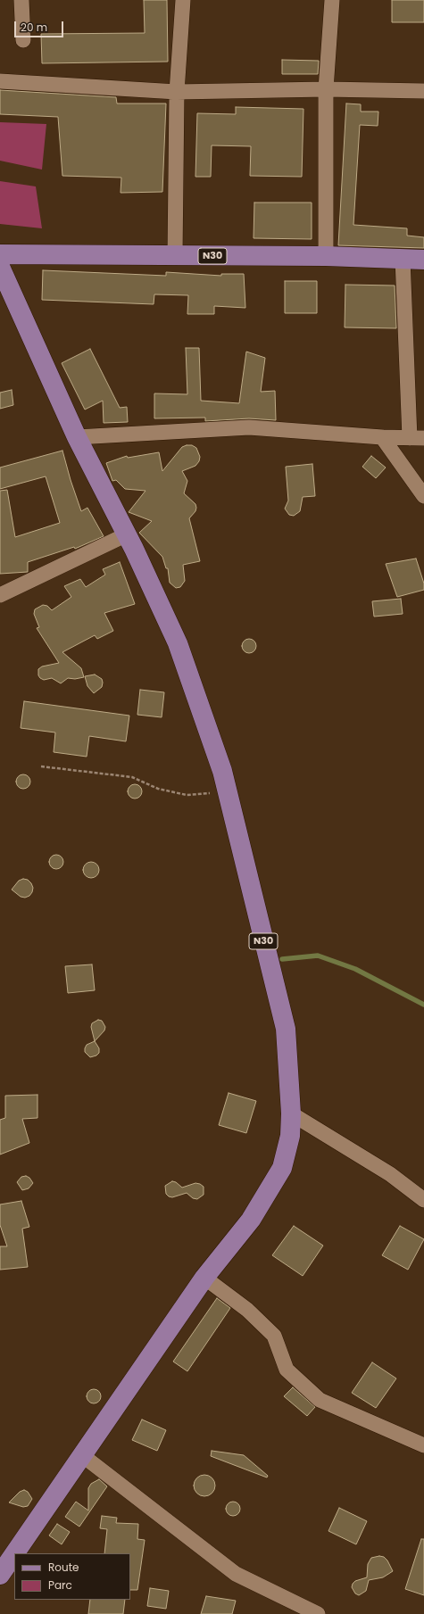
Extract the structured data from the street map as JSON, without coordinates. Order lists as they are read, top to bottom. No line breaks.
{"streets":{"main road":["N30"]},"legend":["Route","Parc"],"scale_bar":"20 m"}
